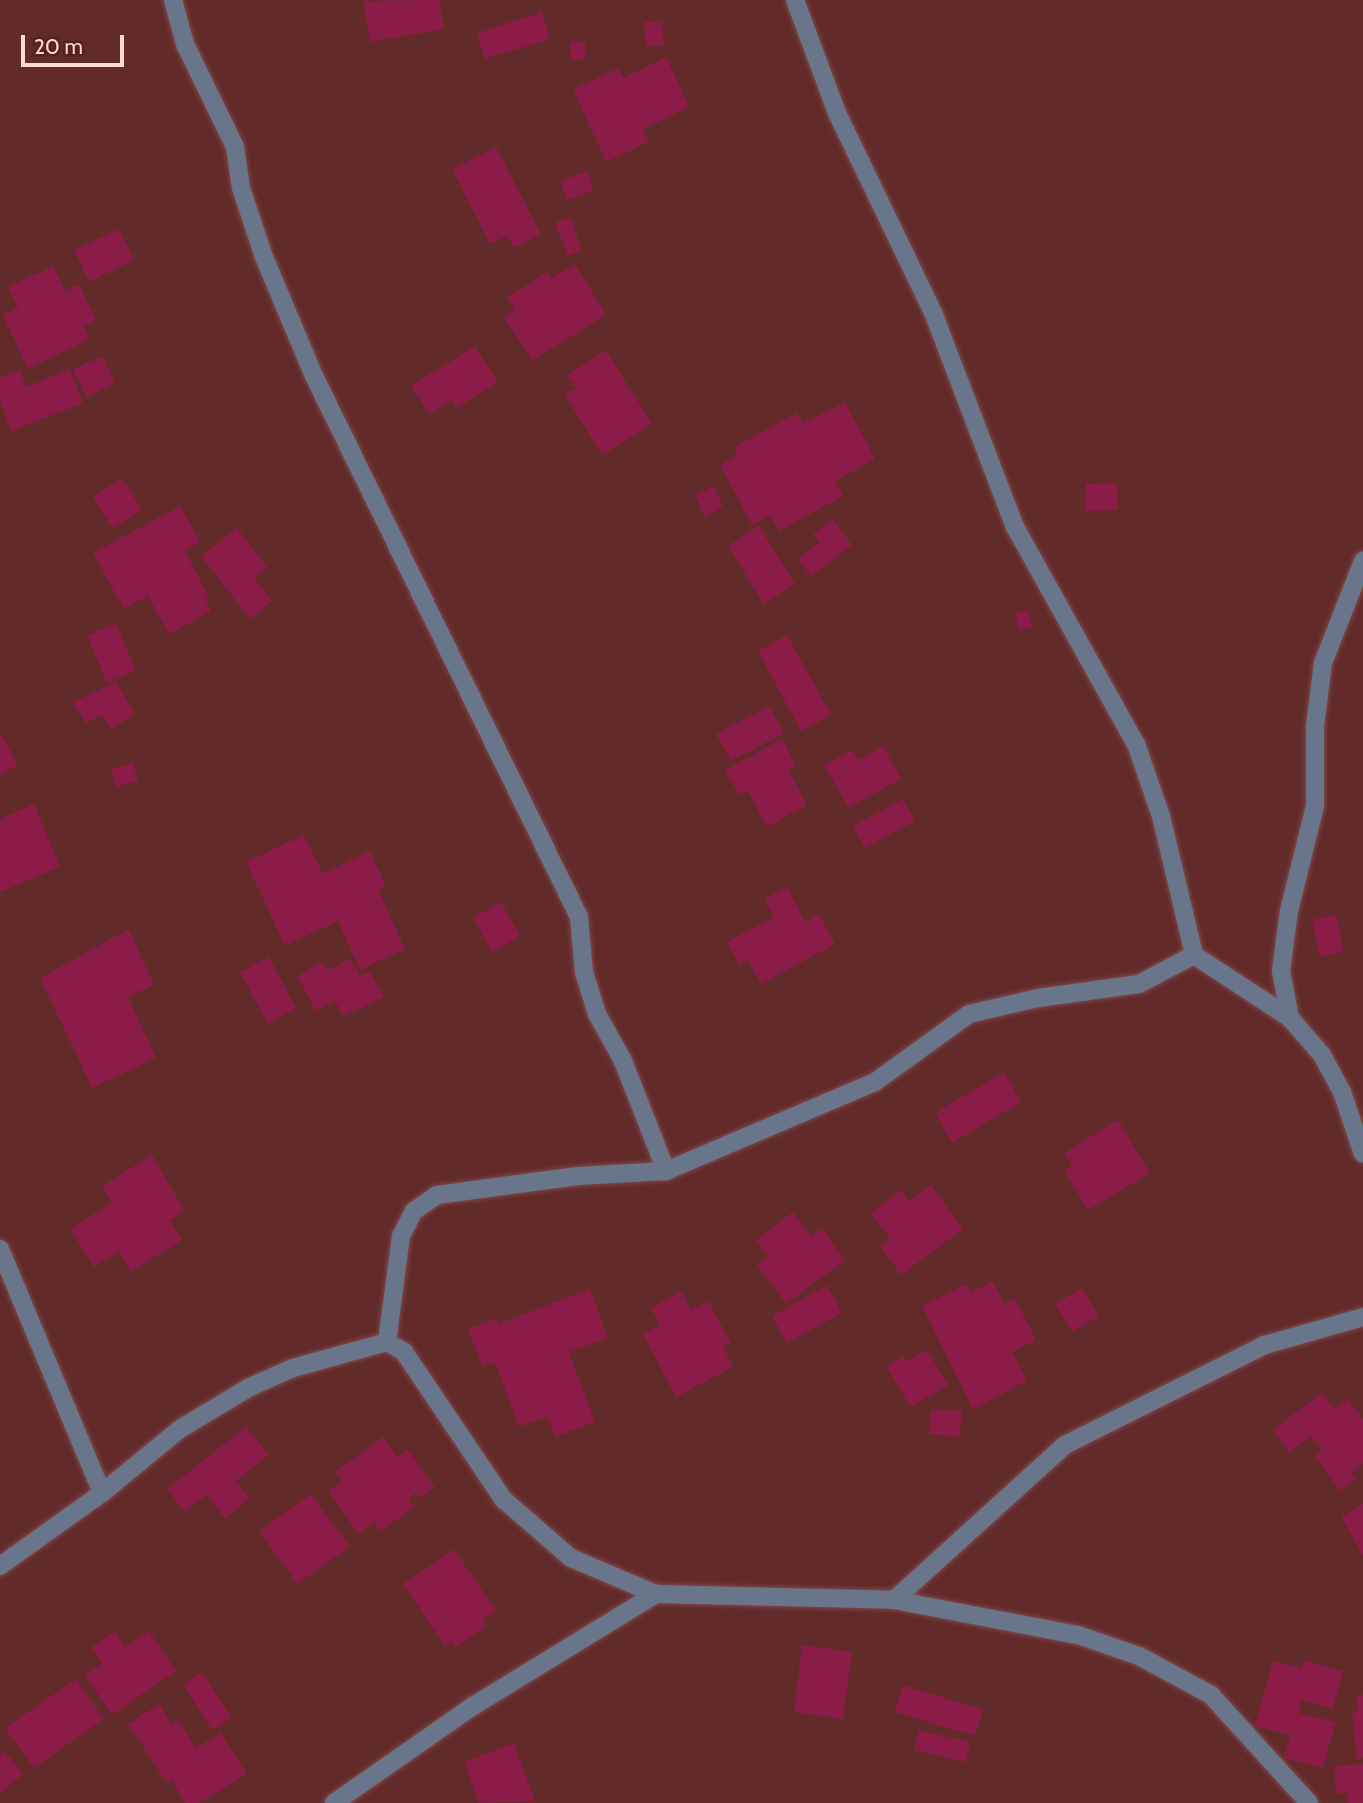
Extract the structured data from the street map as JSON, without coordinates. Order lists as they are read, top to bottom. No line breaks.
{"scale_bar":"20 m"}
